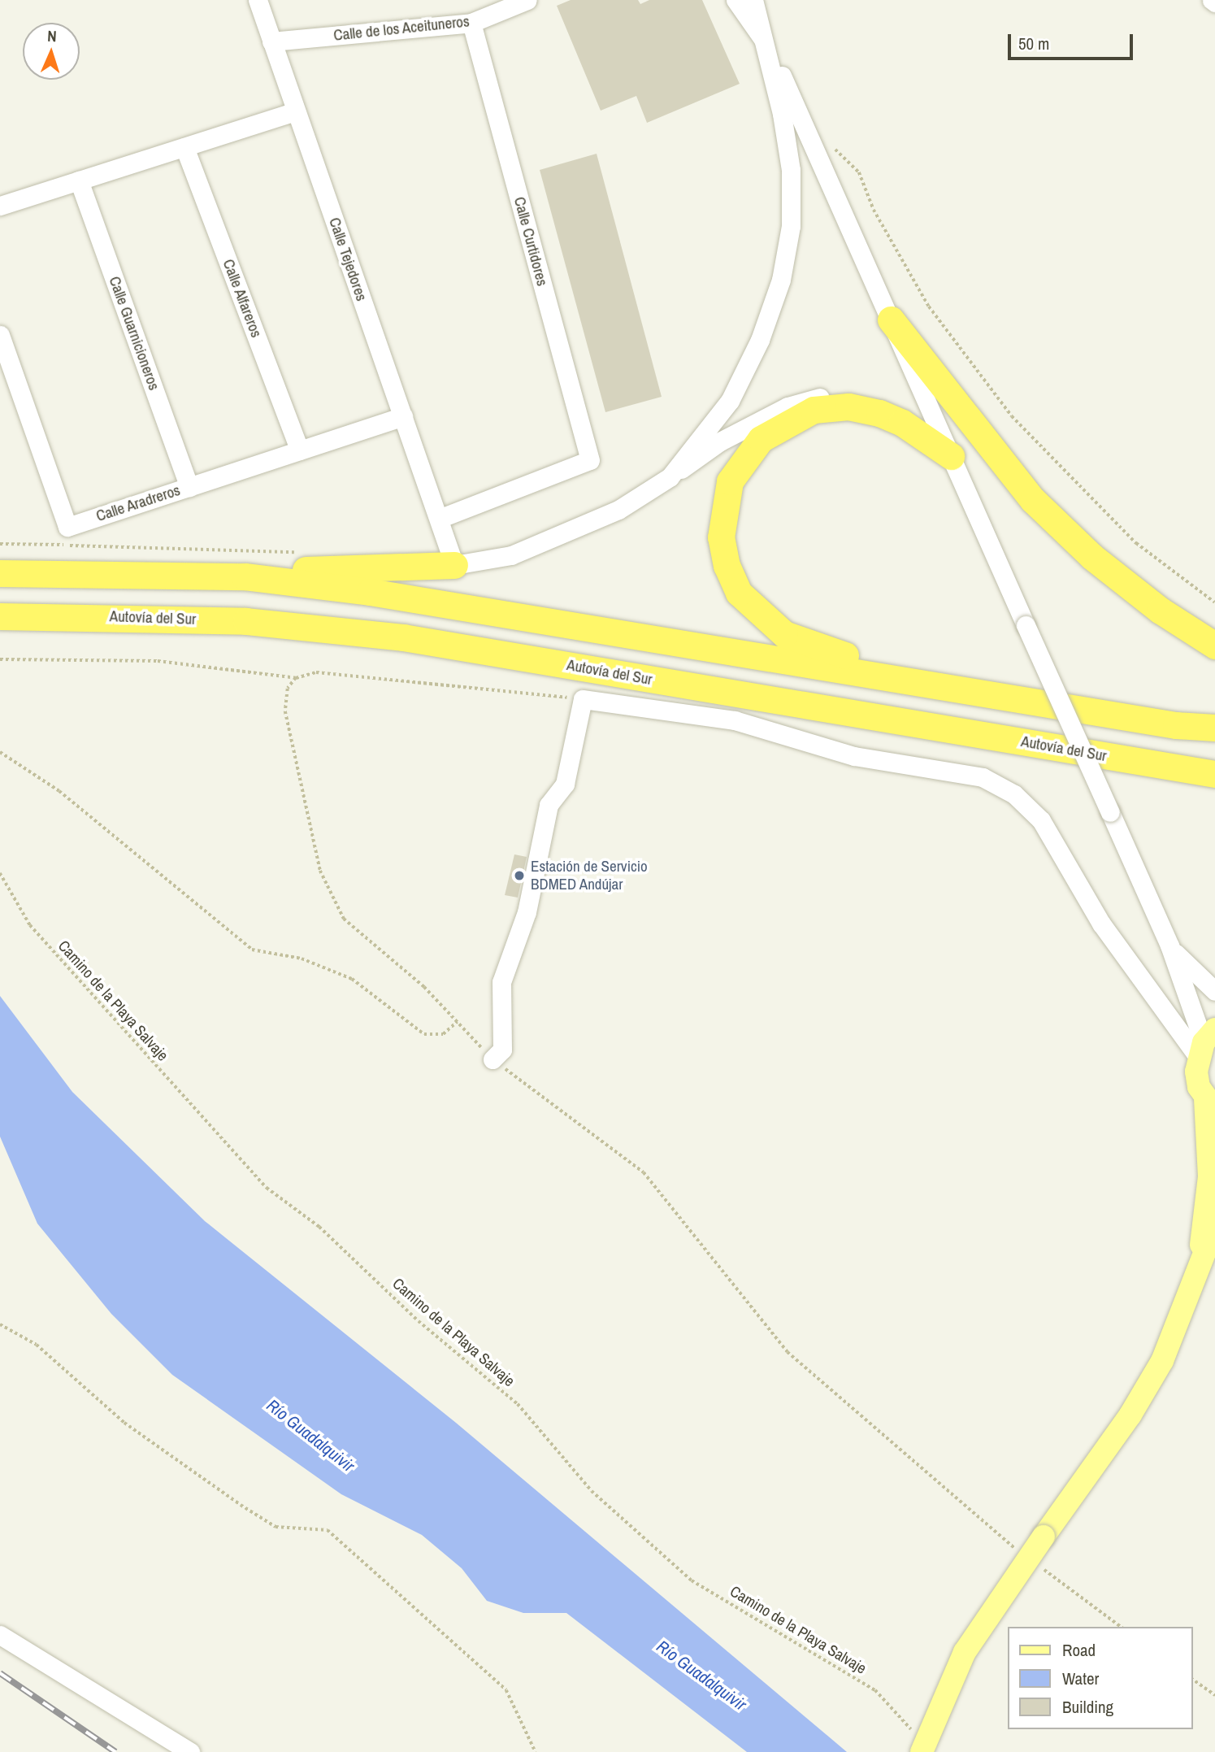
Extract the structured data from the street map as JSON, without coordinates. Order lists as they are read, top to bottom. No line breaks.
{"streets":{"highway":["Autovía del Sur"],"street":["Calle de los Aceituneros","Calle Curtidores","Calle Tejedores","Calle Alfareros","Calle Guarnicioneros","Calle Aradreros"],"path":["Camino de la Playa Salvaje"]},"crossings":[["Calle de los Aceituneros","Calle Curtidores"],["Calle de los Aceituneros","Calle Tejedores"],["Calle Curtidores","Calle Tejedores"],["Calle Tejedores","Calle Aradreros"],["Calle Alfareros","Calle Aradreros"],["Calle Guarnicioneros","Calle Aradreros"]],"water":["Río Guadalquivir"],"places":["Estación de Servicio BDMED Andújar"],"legend":["Road","Water","Building"],"scale_bar":"50 m","north":"top"}
